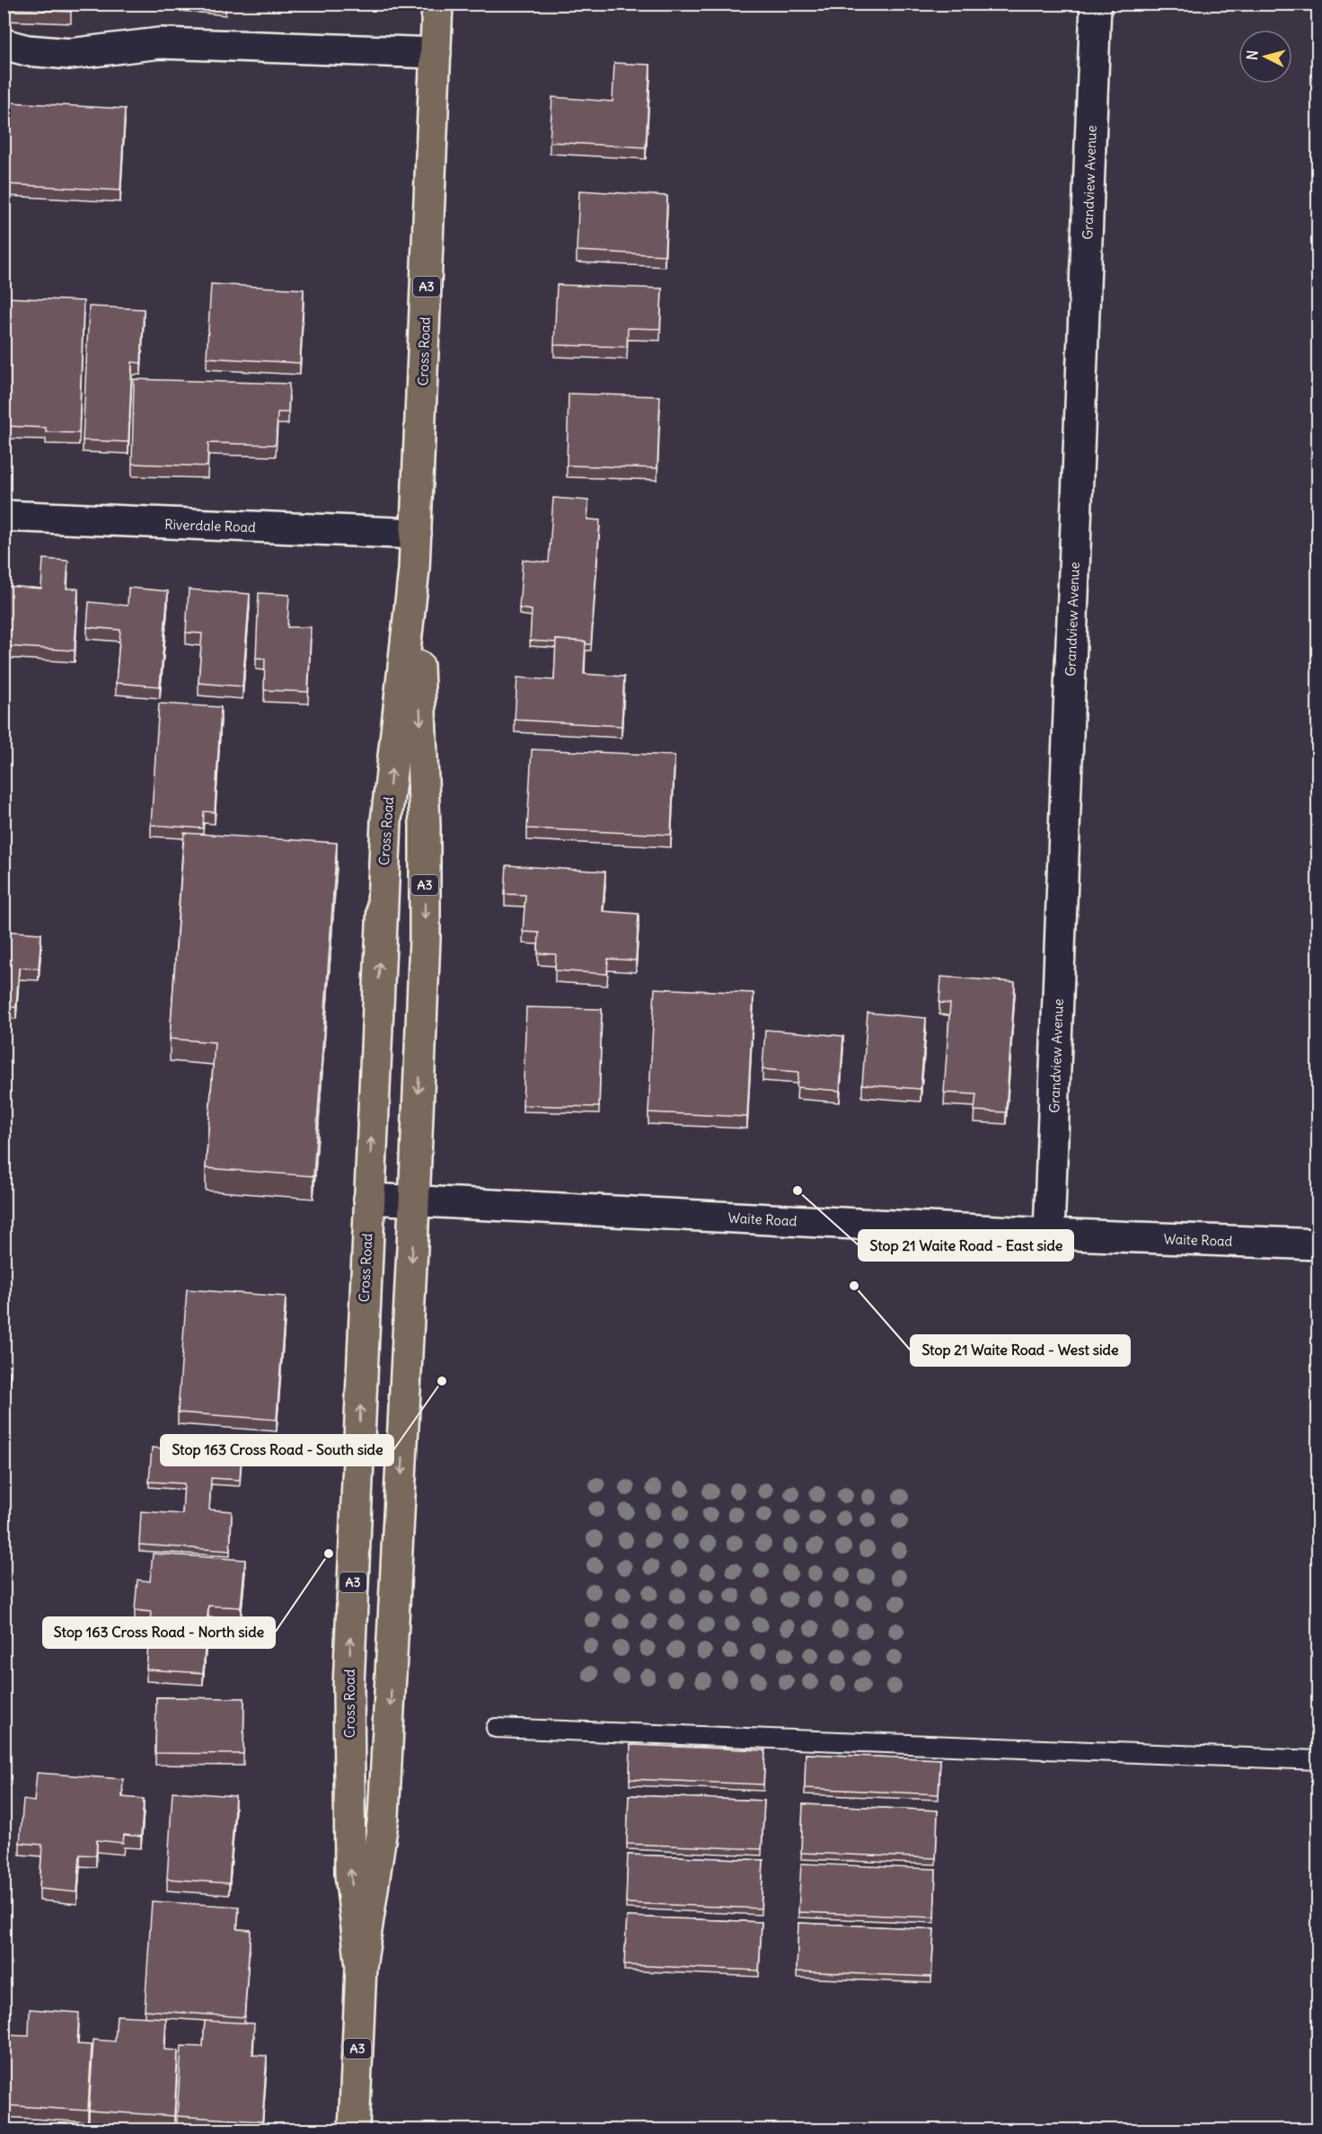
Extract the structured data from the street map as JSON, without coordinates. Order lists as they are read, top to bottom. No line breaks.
{"streets":{"highway":["A3","Cross Road"],"street":["Grandview Avenue","Riverdale Road","Waite Road"]},"crossings":[["Grandview Avenue","Waite Road"],["Cross Road","Riverdale Road"],["Cross Road","Waite Road"]],"places":["Stop 21 Waite Road - East side","Stop 21 Waite Road - West side","Stop 163 Cross Road - South side","Stop 163 Cross Road - North side"],"north":"left"}
